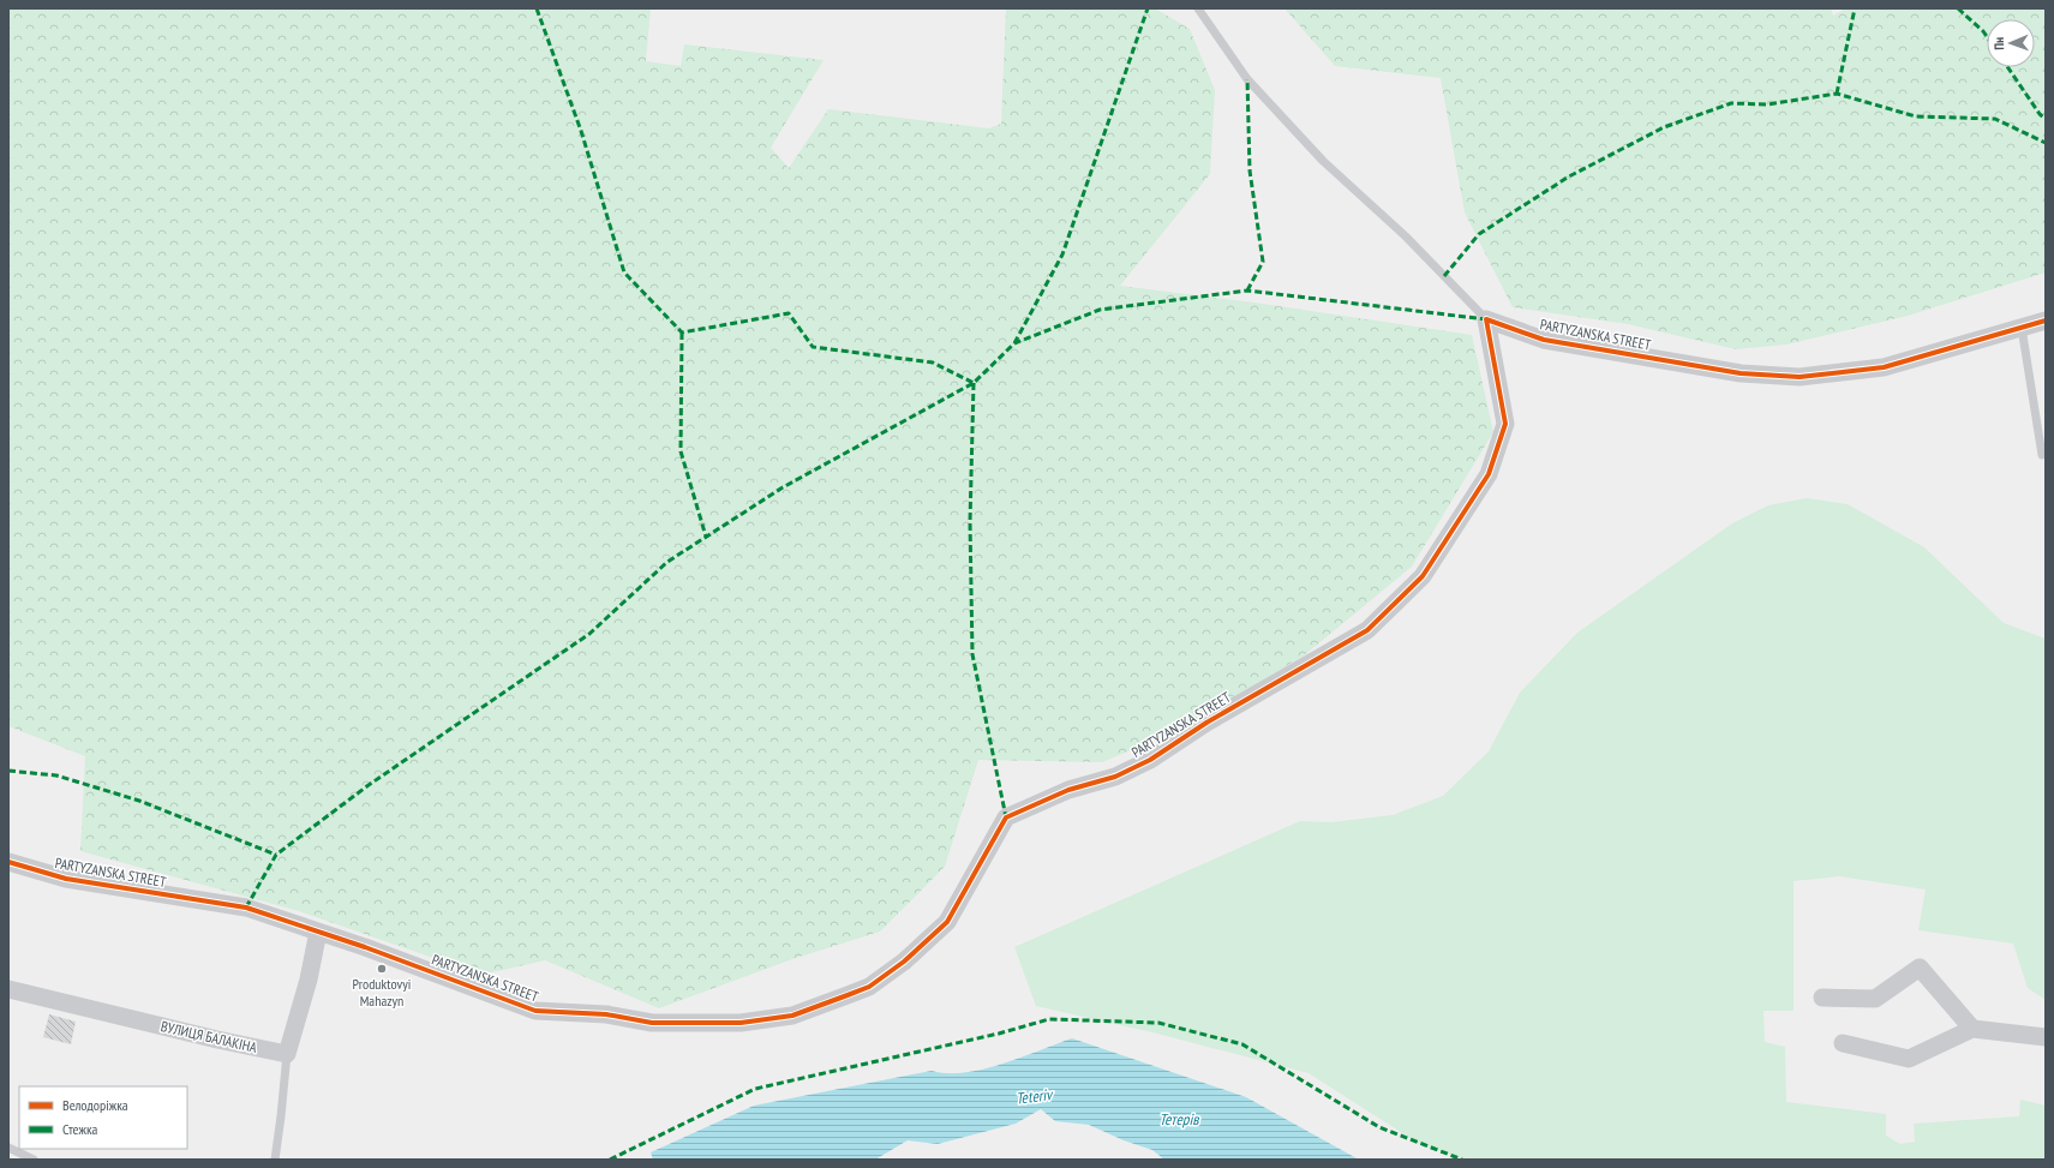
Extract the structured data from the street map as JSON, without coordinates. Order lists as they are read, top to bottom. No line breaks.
{"streets":{"street":["PARTYZANSKA STREET","ВУЛИЦЯ БАЛАКІНА"]},"water":["Teteriv","Тетерів"],"places":["Produktovyi Mahazyn"],"legend":["Велодоріжка","Стежка"],"north":"left"}
